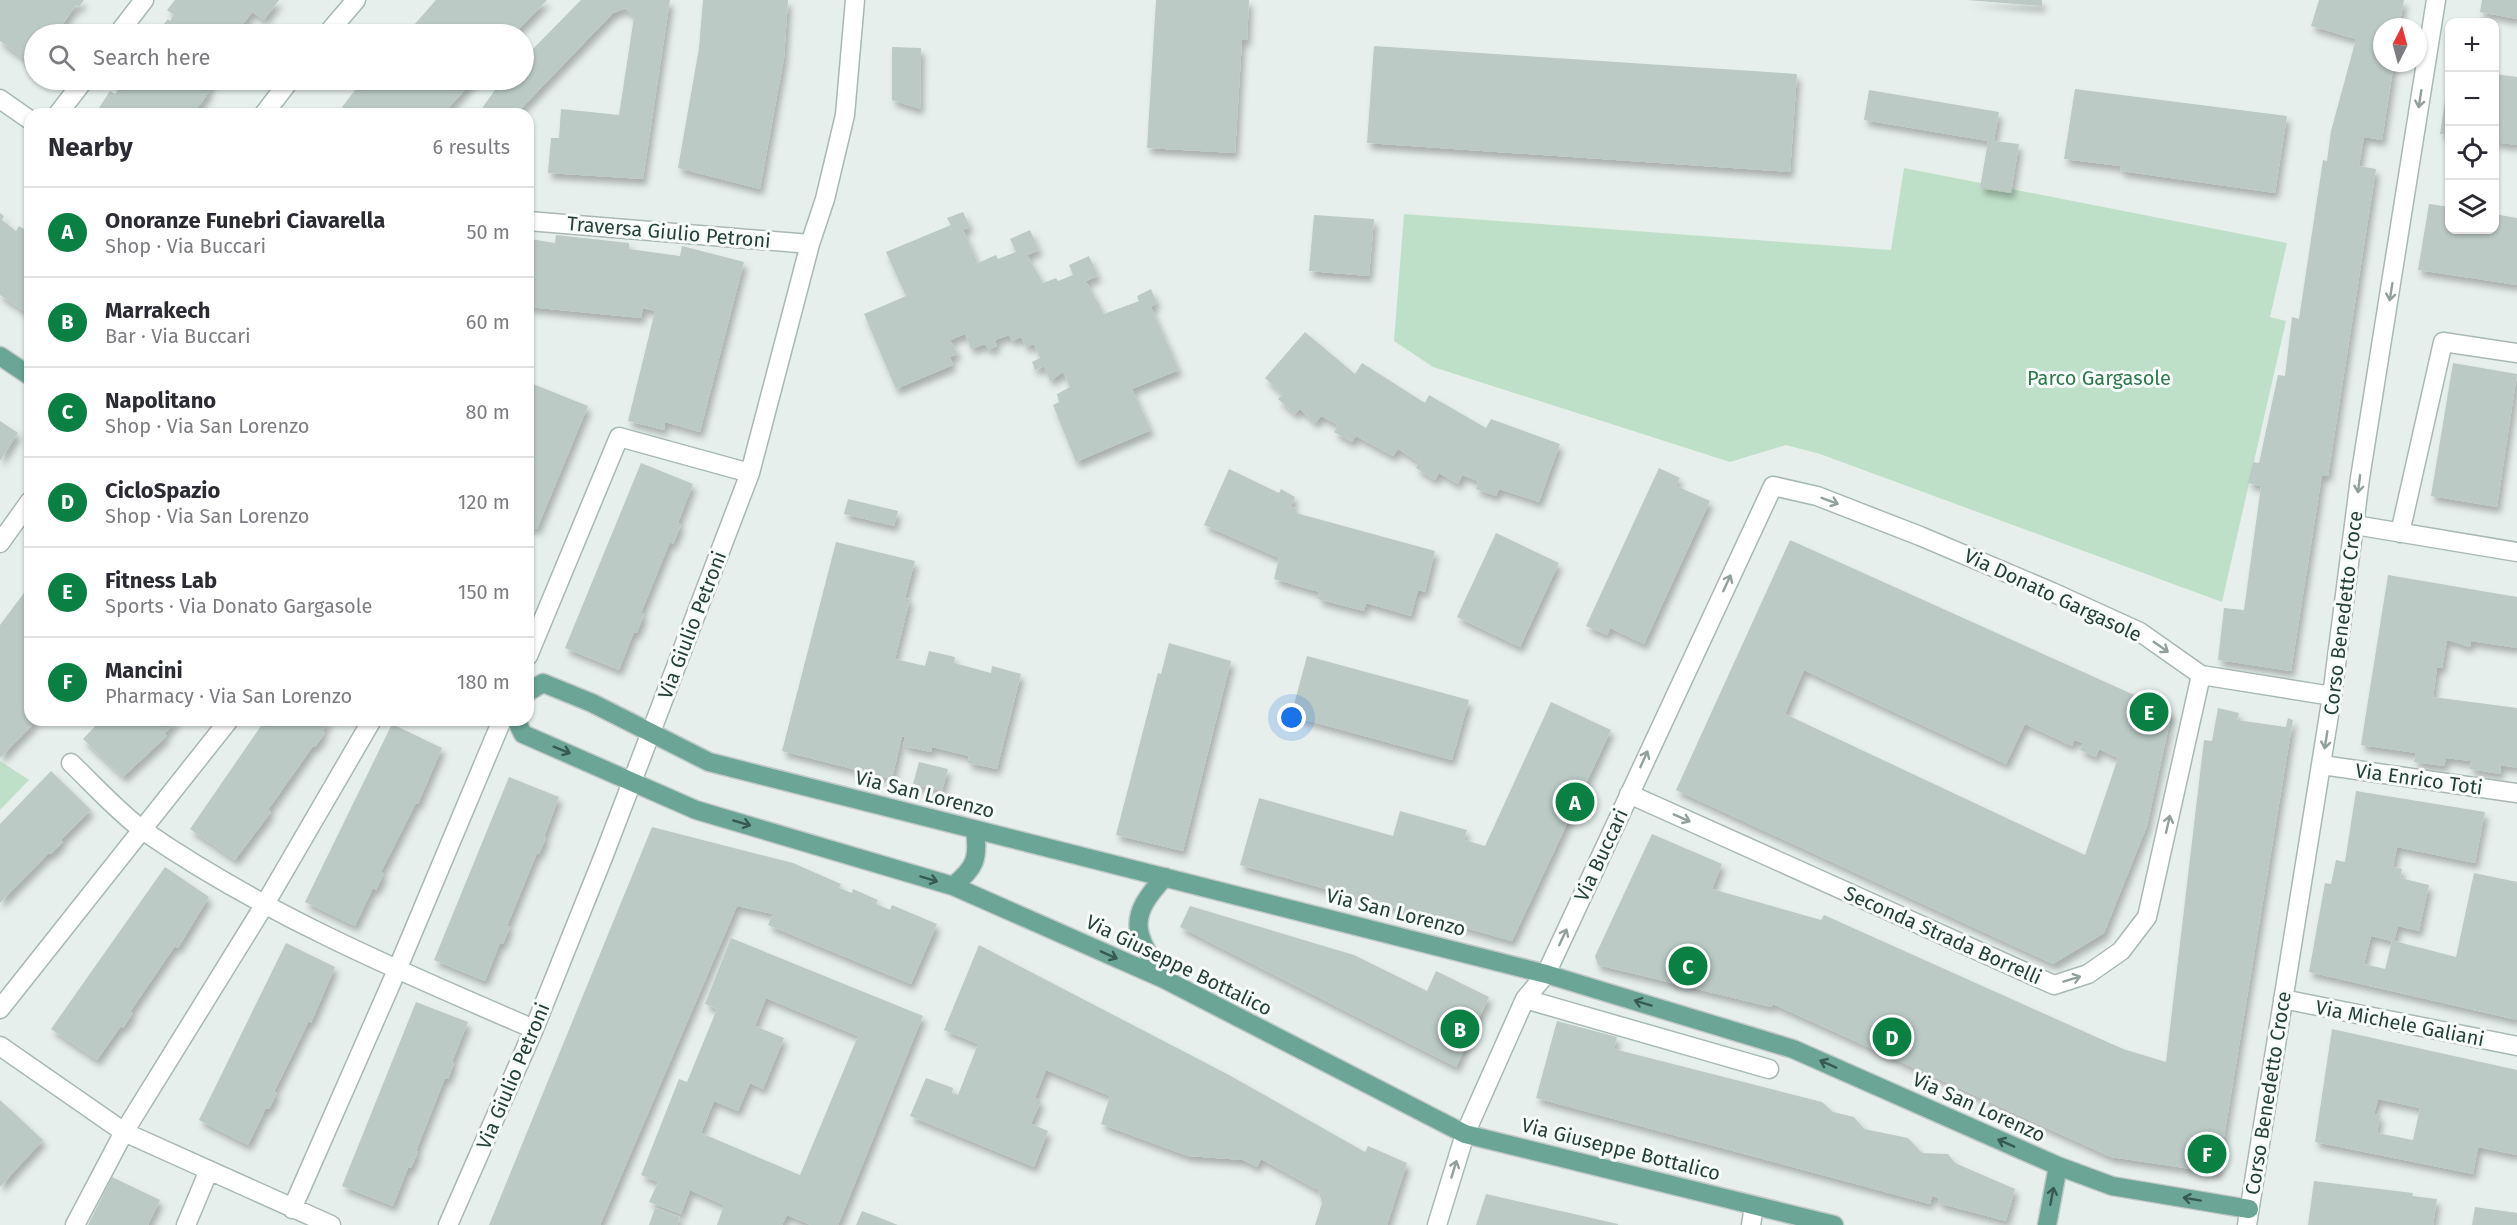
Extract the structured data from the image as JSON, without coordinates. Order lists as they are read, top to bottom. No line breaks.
{"streets":{"main road":["Via San Lorenzo","Via Giuseppe Bottalico"],"street":["Traversa Giulio Petroni","Via Donato Gargasole","Corso Benedetto Croce","Via Giulio Petroni","Via Enrico Toti","Via Buccari","Seconda Strada Borrelli","Via Michele Galiani"]},"crossings":[["Traversa Giulio Petroni","Via Giulio Petroni"],["Via Donato Gargasole","Corso Benedetto Croce"],["Via Donato Gargasole","Via Buccari"],["Via Donato Gargasole","Seconda Strada Borrelli"],["Corso Benedetto Croce","Via Enrico Toti"],["Corso Benedetto Croce","Via San Lorenzo"],["Corso Benedetto Croce","Via Michele Galiani"],["Via Giulio Petroni","Via San Lorenzo"],["Via Giulio Petroni","Via Giuseppe Bottalico"],["Via San Lorenzo","Via Buccari"],["Via Buccari","Seconda Strada Borrelli"],["Via Buccari","Via Giuseppe Bottalico"]],"one_way":["Via Donato Gargasole","Corso Benedetto Croce","Via San Lorenzo","Via Buccari","Via Giuseppe Bottalico"],"parks":["Parco Gargasole"],"north":"top","page":{"map_buttons":["+","−"],"search":"Search here","heading":["Nearby","6 results"],"list":[{"mark":"A","name":"Onoranze Funebri Ciavarella","note":"Shop · Via Buccari","value":"50 m"},{"mark":"B","name":"Marrakech","note":"Bar · Via Buccari","value":"60 m"},{"mark":"C","name":"Napolitano","note":"Shop · Via San Lorenzo","value":"80 m"},{"mark":"D","name":"CicloSpazio","note":"Shop · Via San Lorenzo","value":"120 m"},{"mark":"E","name":"Fitness Lab","note":"Sports · Via Donato Gargasole","value":"150 m"},{"mark":"F","name":"Mancini","note":"Pharmacy · Via San Lorenzo","value":"180 m"}],"pins":["E","A","C","B","D","F"]}}
